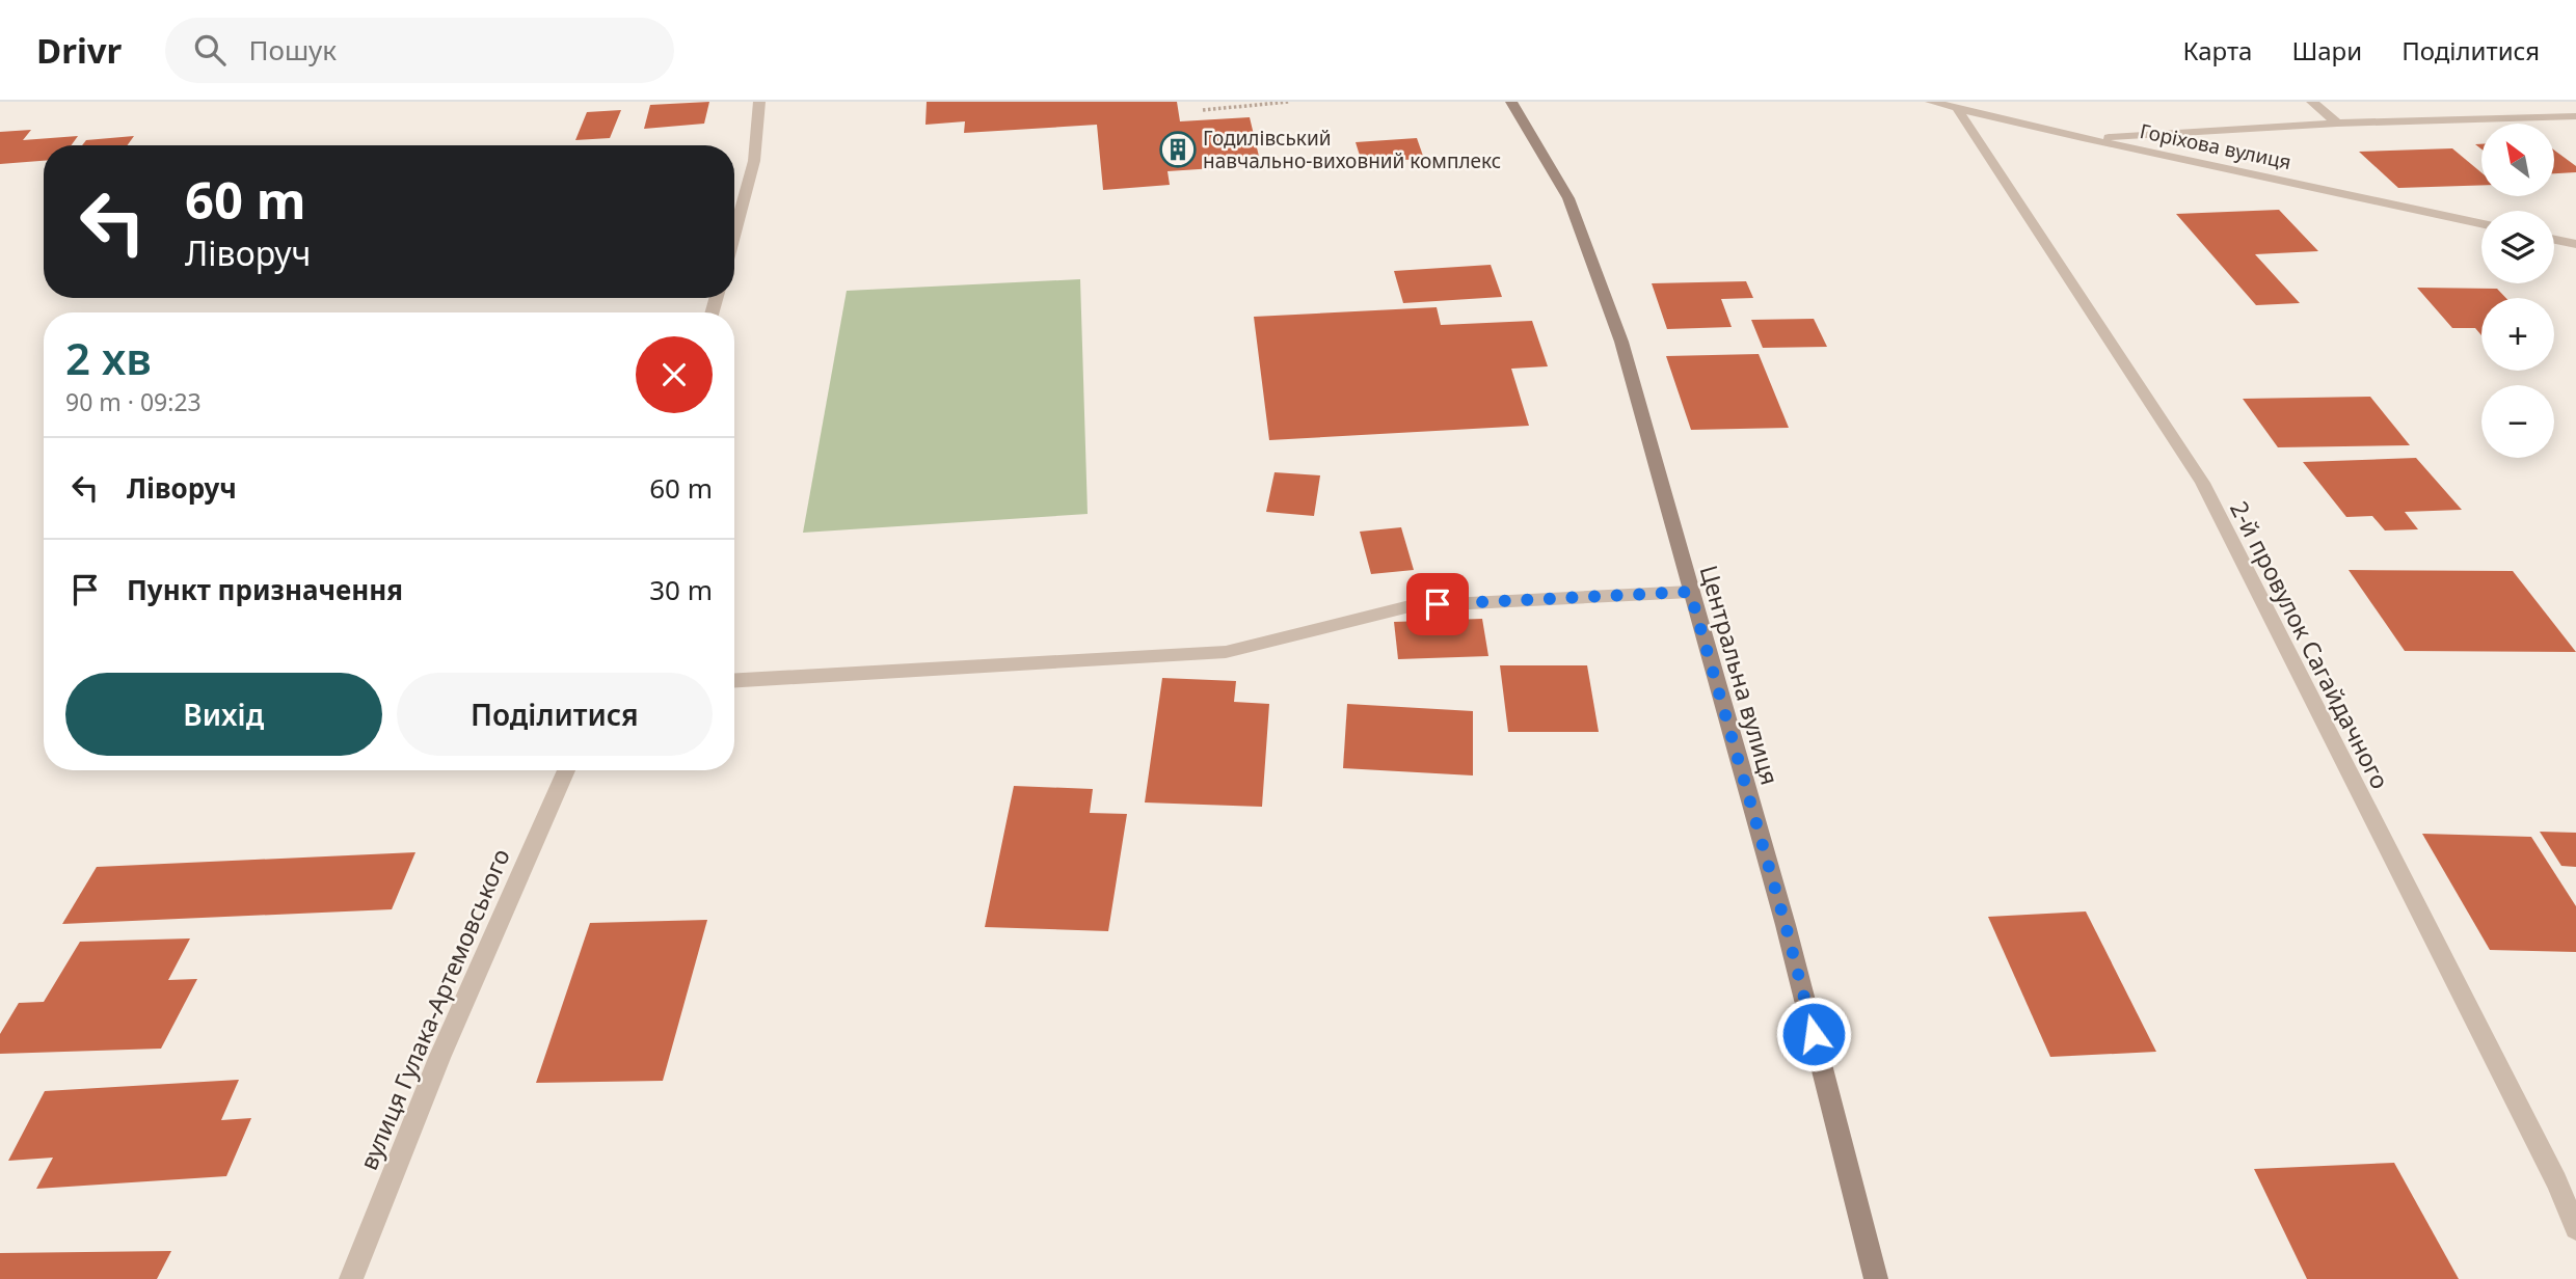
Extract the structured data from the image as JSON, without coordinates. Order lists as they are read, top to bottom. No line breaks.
{"streets":{"main road":["Центральна вулиця"],"street":["Горіхова вулиця","2-й провулок Сагайдачного","вулиця Гулака-Артемовського"]},"crossings":[["Горіхова вулиця","2-й провулок Сагайдачного"]],"places":{"building":["Годилівський навчально-виховний комплекс"]},"north":"top left","page":{"header":"Drivr","search":"Пошук","nav":["Карта","Шари","Поділитися"],"map_buttons":["+","−"],"turn":["60 m","Ліворуч"],"heading":["2 хв","90 m · 09:23"],"list":[{"name":"Ліворуч","value":"60 m"},{"name":"Пункт призначення","value":"30 m"}],"buttons":["Вихід","Поділитися"]}}
